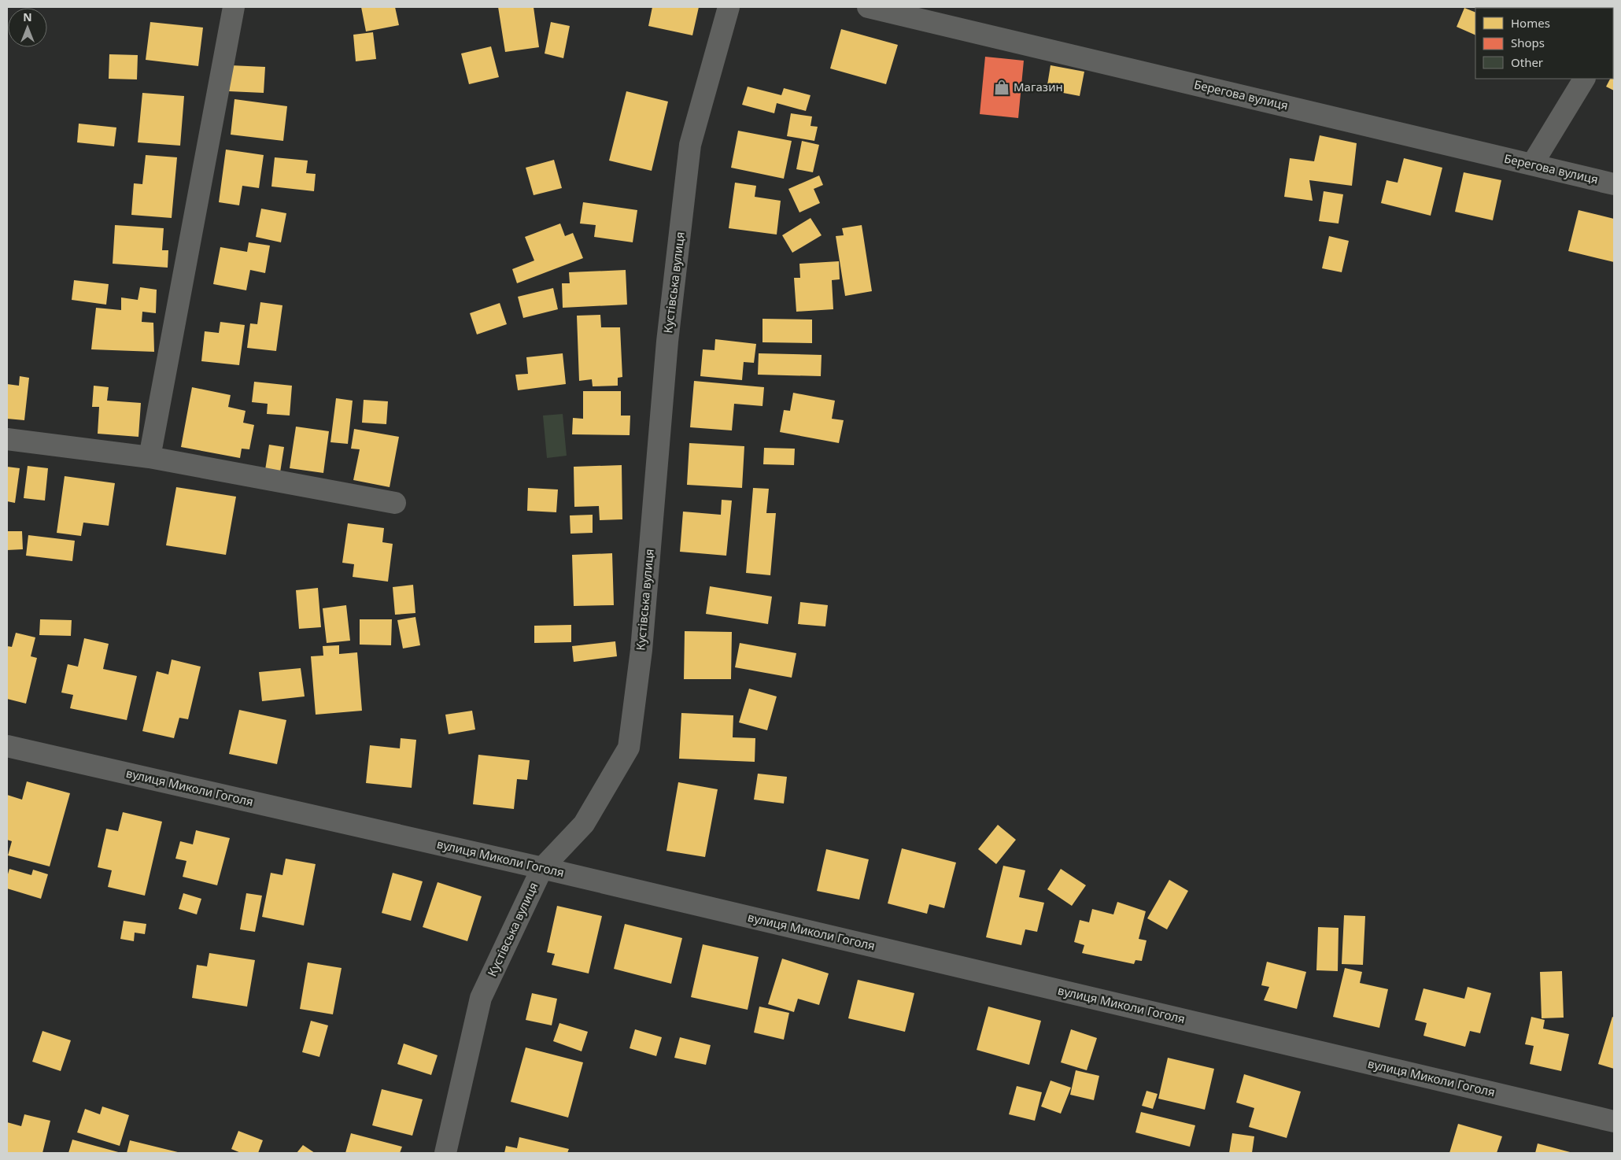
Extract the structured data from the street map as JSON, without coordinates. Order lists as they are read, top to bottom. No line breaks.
{"streets":{"street":["Берегова вулиця","Кустівська вулиця","вулиця Миколи Гоголя"]},"crossings":[["Кустівська вулиця","вулиця Миколи Гоголя"]],"places":{"shop":["Магазин"]},"legend":["Homes","Shops","Other"],"north":"top"}
